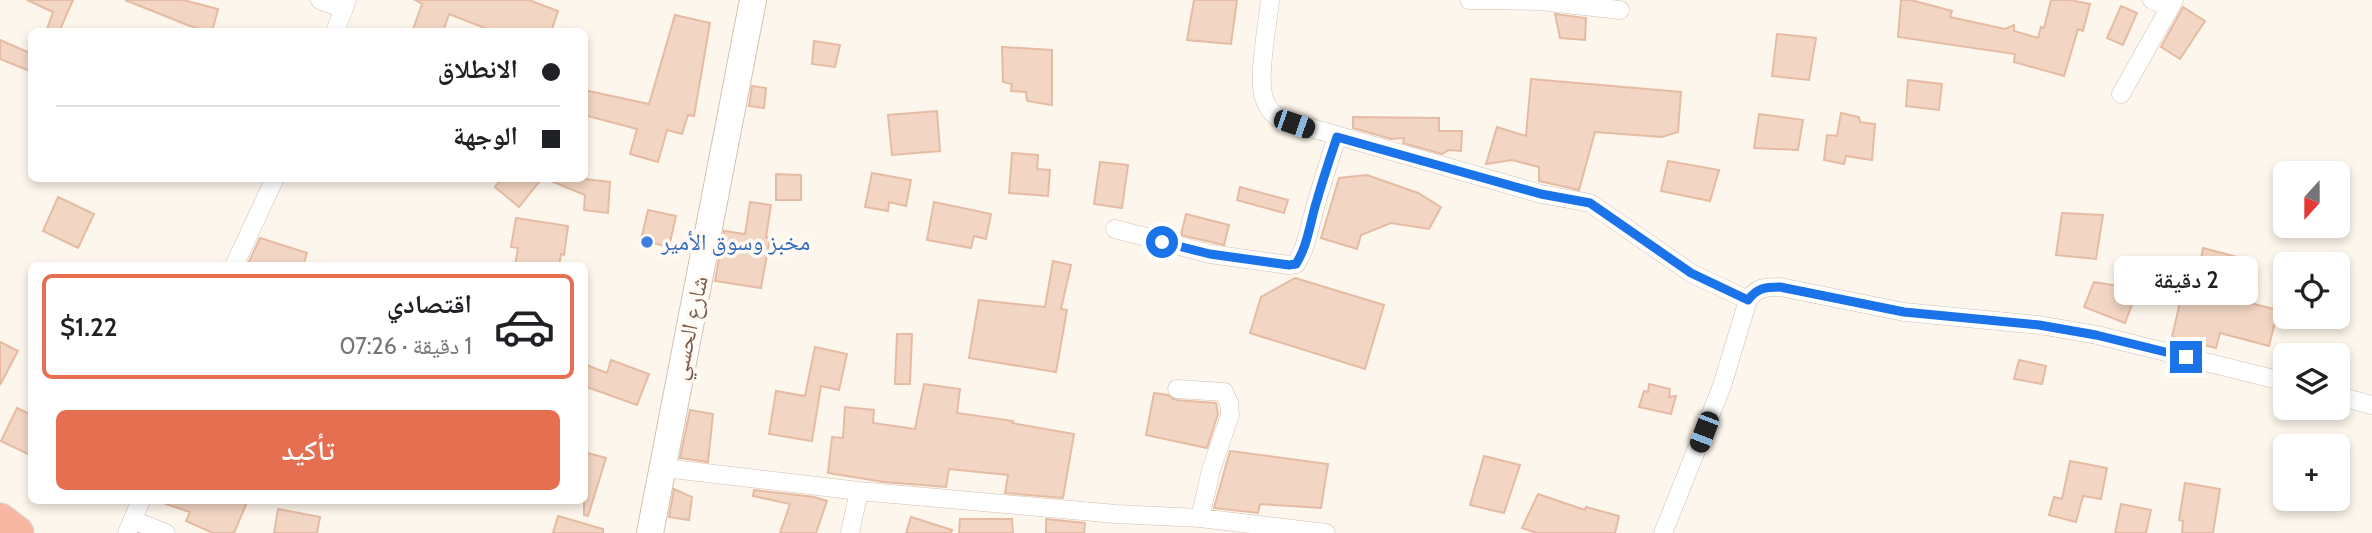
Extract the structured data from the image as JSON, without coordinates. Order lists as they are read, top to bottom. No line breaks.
{"streets":{"street":["شارع الحسي"]},"places":["مخبز وسوق الأمير"],"north":"bottom","page":{"banner":["الانطلاق","الوجهة"],"map_buttons":"+","bubble":"2 دقيقة","list":[{"name":"اقتصادي","note":"1 دقيقة · 07:26","value":"$1.22"}],"buttons":"تأكيد"}}
